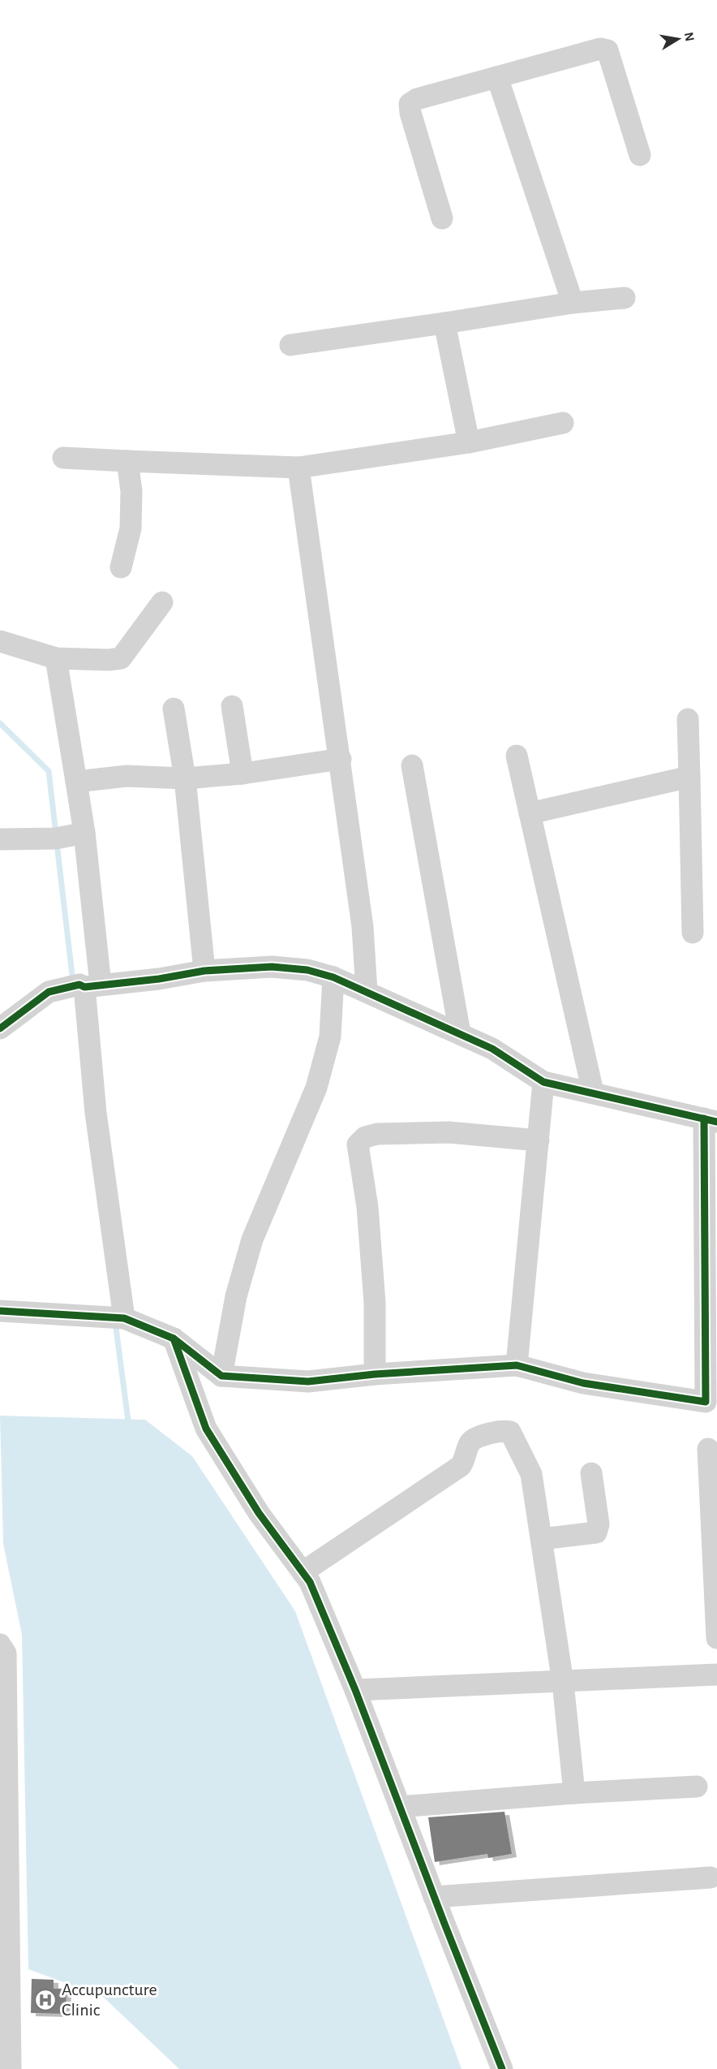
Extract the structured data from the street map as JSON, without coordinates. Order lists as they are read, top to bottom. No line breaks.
{"places":{"hospital":["Accupuncture Clinic"]},"north":"right"}
